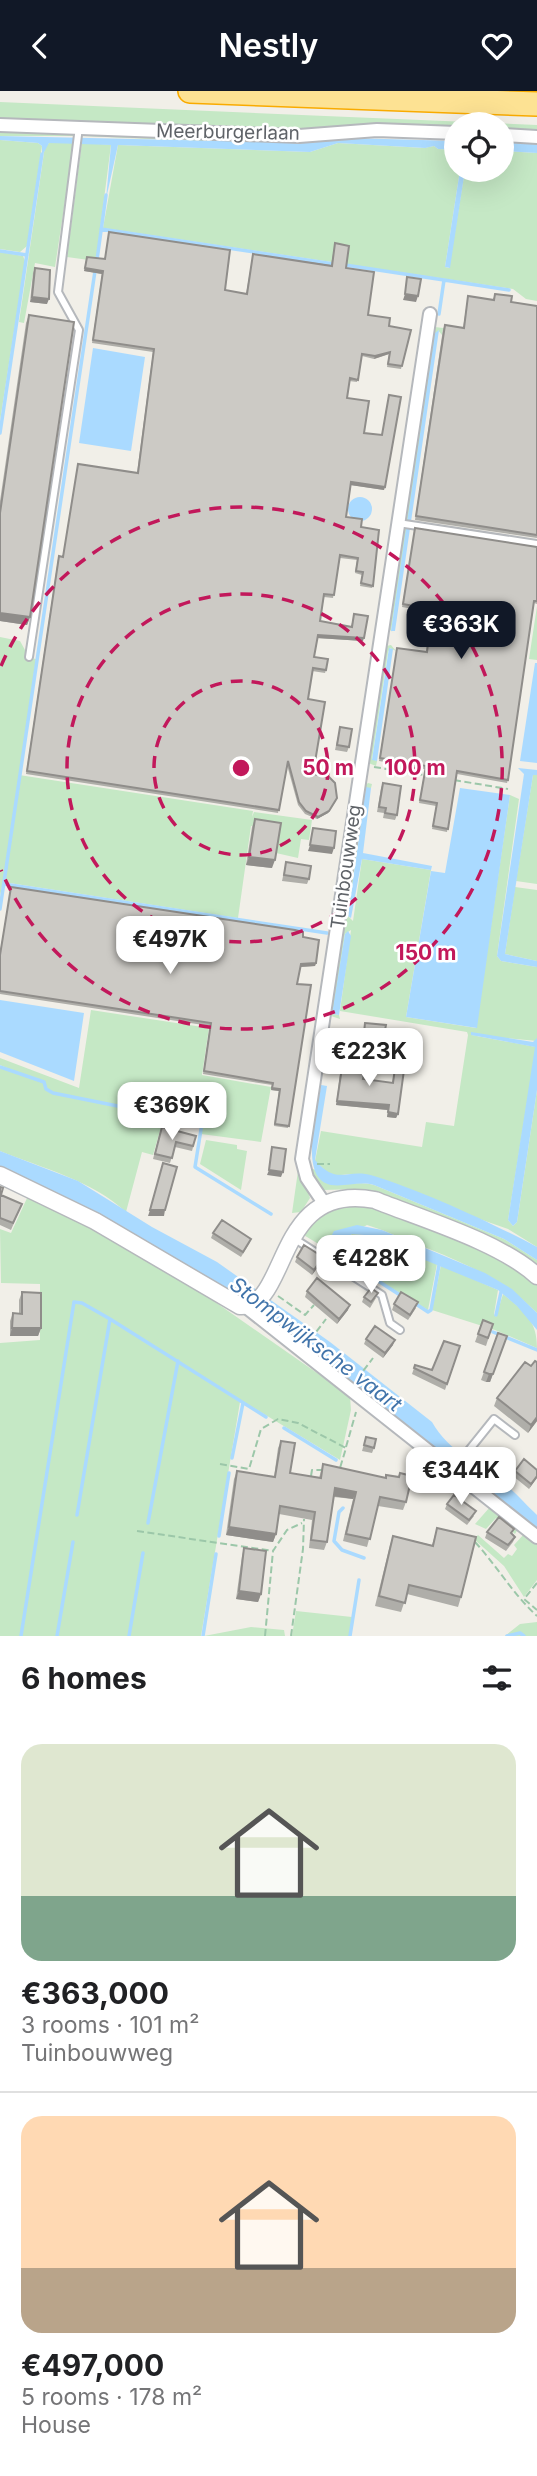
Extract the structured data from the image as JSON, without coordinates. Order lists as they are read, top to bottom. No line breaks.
{"streets":{"street":["Meerburgerlaan","Tuinbouwweg"]},"water":["Stompwijksche vaart"],"page":{"header":"Nestly","price":["€363K","€497K","€223K","€369K","€428K","€344K"],"heading":"6 homes","list":[{"name":"€363,000","note":"3 rooms · 101 m² · Tuinbouwweg"},{"name":"€497,000","note":"5 rooms · 178 m² · House"}]},"rings":["50 m","100 m","150 m"]}
